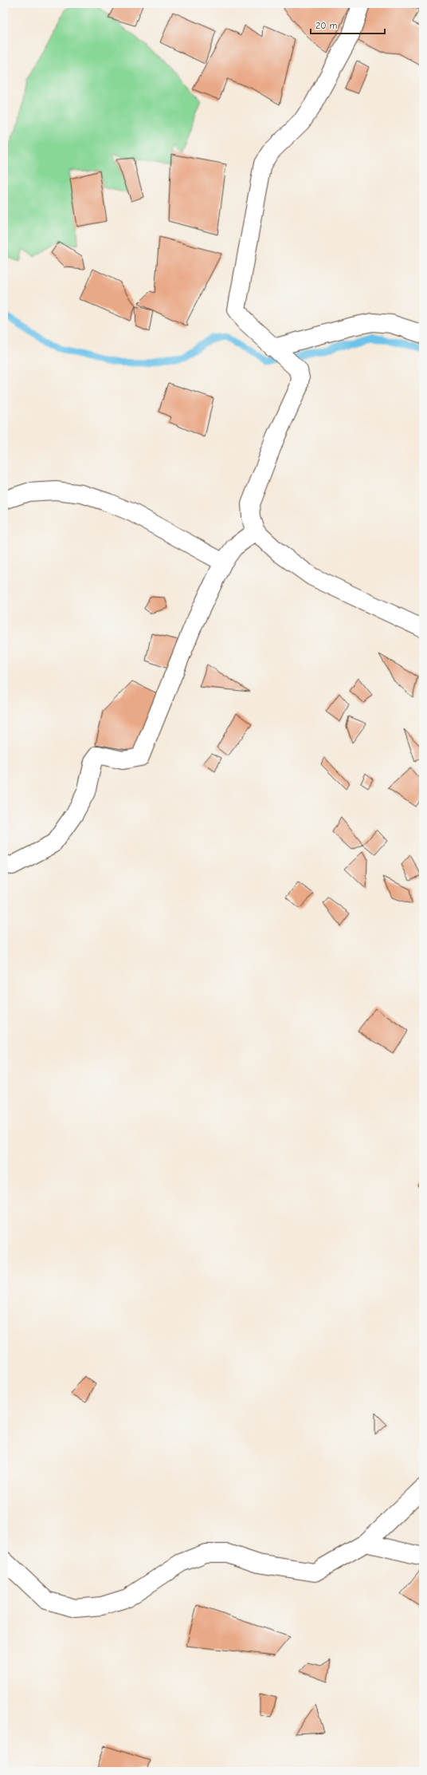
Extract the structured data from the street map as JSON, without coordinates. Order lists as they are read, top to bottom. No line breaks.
{"scale_bar":"20 m"}
